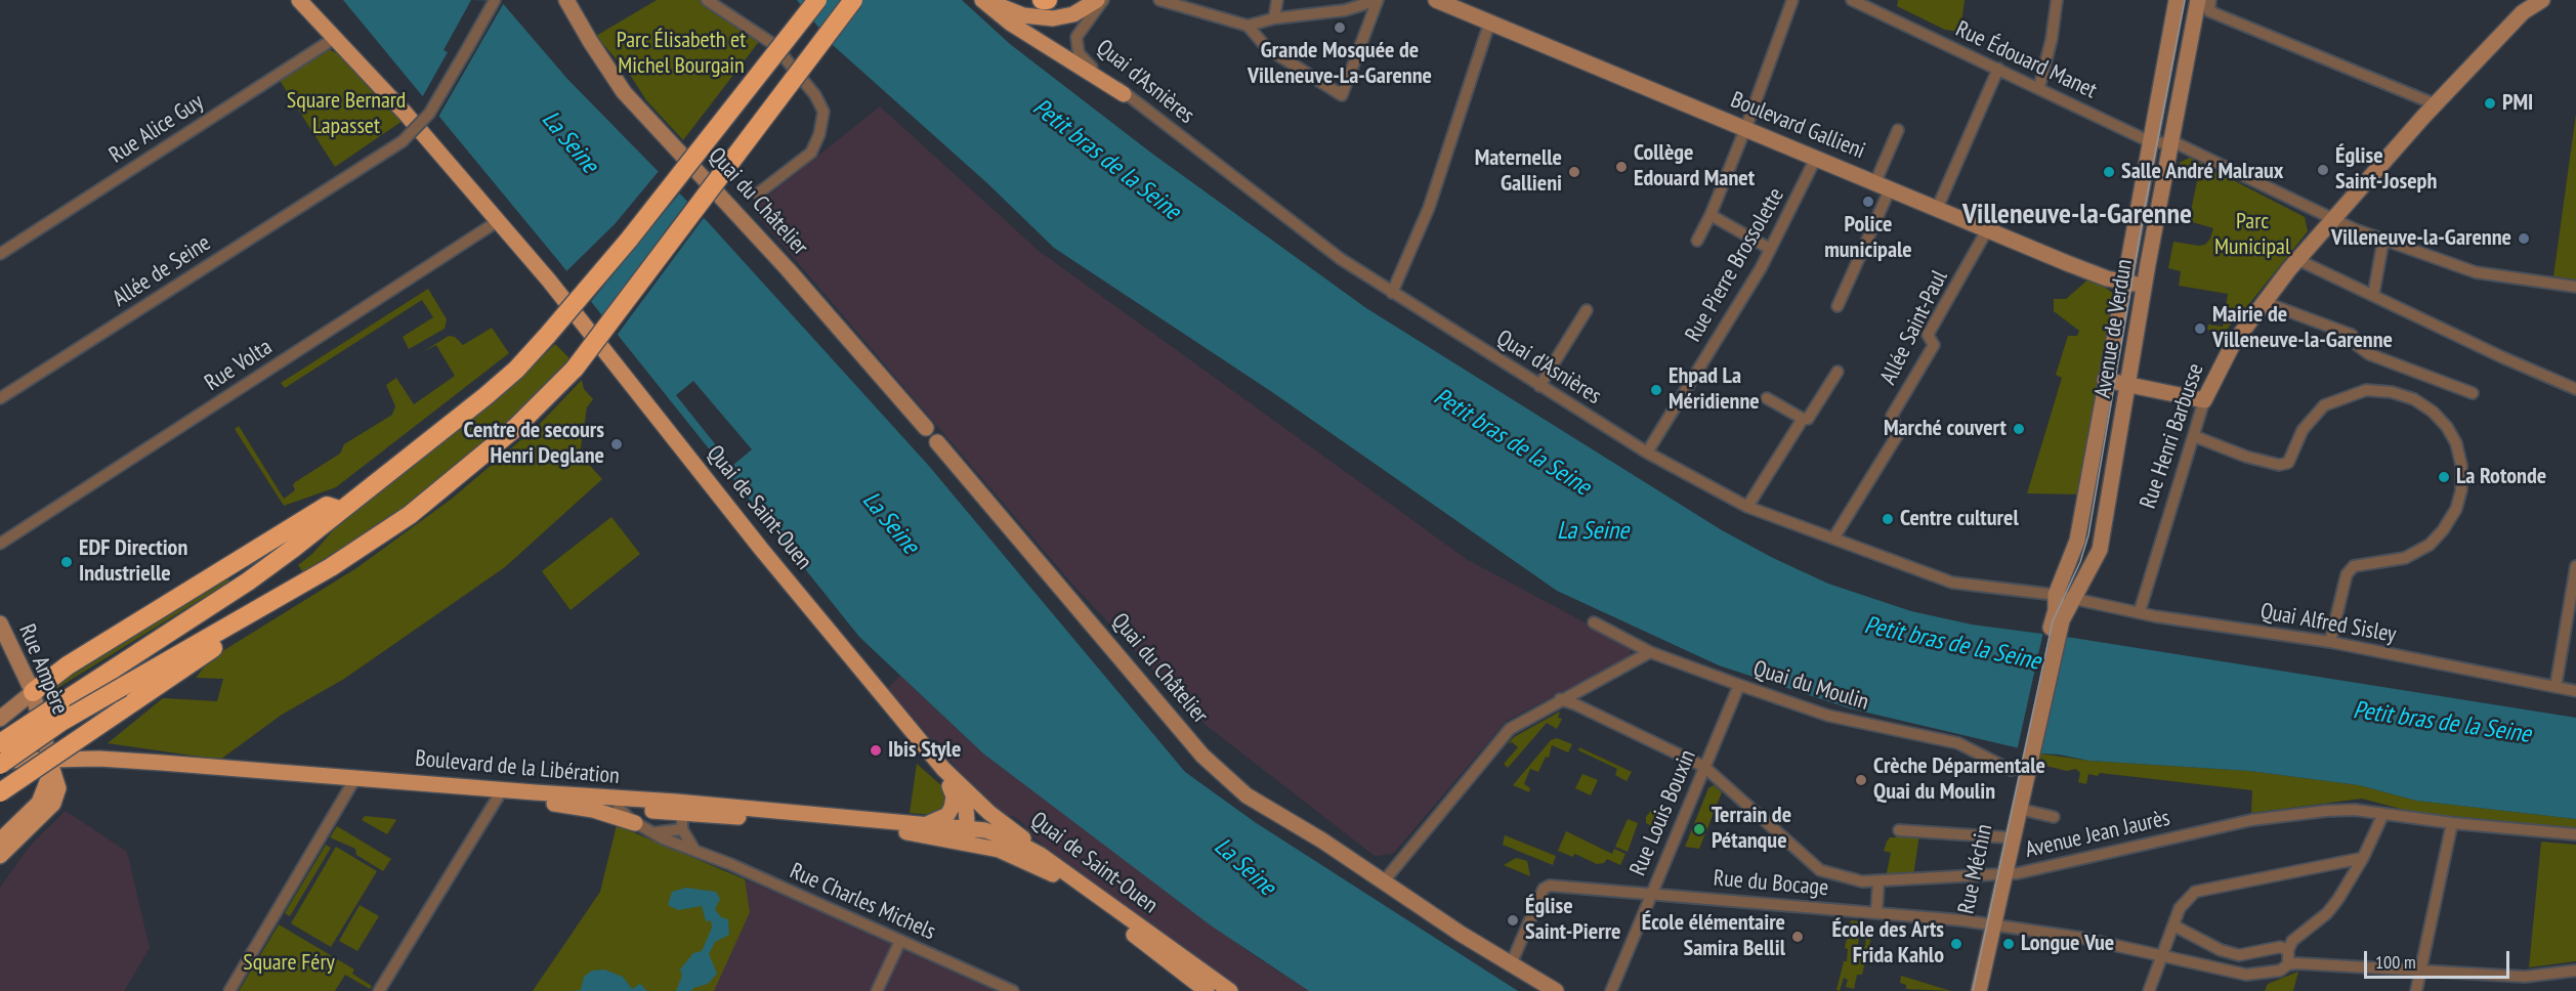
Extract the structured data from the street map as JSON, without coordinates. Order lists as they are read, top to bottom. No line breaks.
{"streets":{"main road":["Boulevard Gallieni","Quai du Châtelier","Avenue de Verdun","Rue Henri Barbusse","Quai de Saint-Ouen","Rue Ampère","Boulevard de la Libération","Rue Méchin"],"street":["Rue Édouard Manet","Quai d'Asnières","Rue Alice Guy","Rue Pierre Brossolette","Allée de Seine","Allée Saint-Paul","Rue Volta","Quai Alfred Sisley","Quai du Moulin","Rue Louis Bouxin","Avenue Jean Jaurès","Rue du Bocage","Rue Charles Michels"]},"crossings":[["Rue Édouard Manet","Avenue de Verdun"],["Quai d'Asnières","Rue Pierre Brossolette"],["Quai d'Asnières","Allée Saint-Paul"],["Quai d'Asnières","Avenue de Verdun"],["Quai d'Asnières","Quai Alfred Sisley"],["Boulevard Gallieni","Rue Pierre Brossolette"],["Boulevard Gallieni","Allée Saint-Paul"],["Boulevard Gallieni","Avenue de Verdun"],["Rue Alice Guy","Quai de Saint-Ouen"],["Quai du Châtelier","Rue du Bocage"],["Avenue de Verdun","Quai Alfred Sisley"],["Rue Volta","Quai de Saint-Ouen"],["Rue Henri Barbusse","Quai Alfred Sisley"],["Quai de Saint-Ouen","Boulevard de la Libération"],["Rue Ampère","Boulevard de la Libération"],["Quai du Moulin","Rue Louis Bouxin"],["Quai du Moulin","Rue Méchin"],["Boulevard de la Libération","Rue Charles Michels"],["Rue Louis Bouxin","Avenue Jean Jaurès"],["Rue Louis Bouxin","Rue du Bocage"],["Avenue Jean Jaurès","Rue Méchin"],["Rue Méchin","Rue du Bocage"]],"districts":["Villeneuve-la-Garenne"],"water":["La Seine","Petit bras de la Seine"],"parks":["Parc Élisabeth et Michel Bourgain","Square Bernard Lapasset","Parc Municipal","Square Féry"],"places":["Grande Mosquée de Villeneuve-La-Garenne","PMI","Collège Edouard Manet","Église Saint-Joseph","Maternelle Gallieni","Salle André Malraux","Police municipale","Villeneuve-la-Garenne","Mairie de Villeneuve-la-Garenne","Ehpad La Méridienne","Marché couvert","Centre de secours Henri Deglane","La Rotonde","Centre culturel","EDF Direction Industrielle","Ibis Style","Crèche Déparmentale Quai du Moulin","Terrain de Pétanque","Église Saint-Pierre","École élémentaire Samira Bellil","École des Arts Frida Kahlo","Longue Vue"],"scale_bar":"100 m"}
